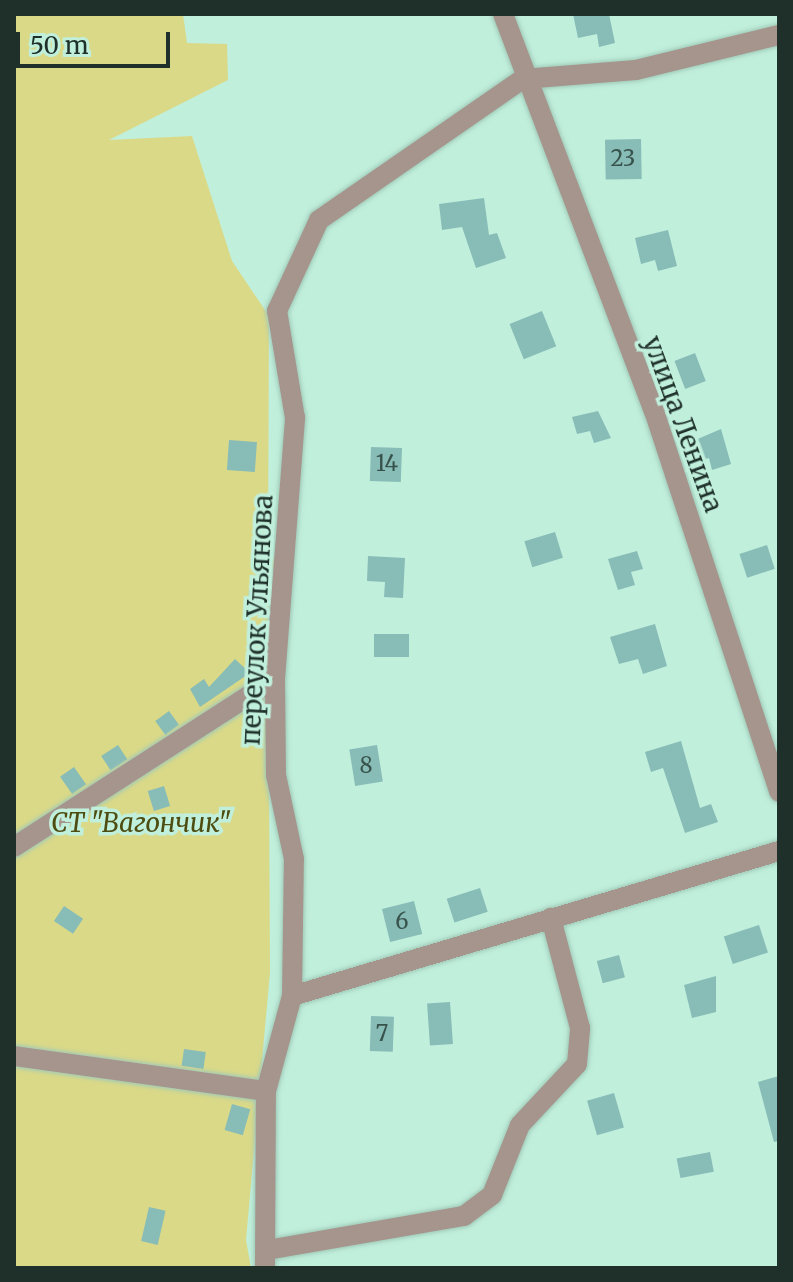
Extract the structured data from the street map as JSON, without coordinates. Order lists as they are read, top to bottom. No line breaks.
{"streets":{"street":["улица Ленина","переулок Ульянова"]},"crossings":[["улица Ленина","переулок Ульянова"]],"parks":["СТ \"Вагончик\""],"house_numbers":["23","14","8","6","7"],"scale_bar":"50 m"}
